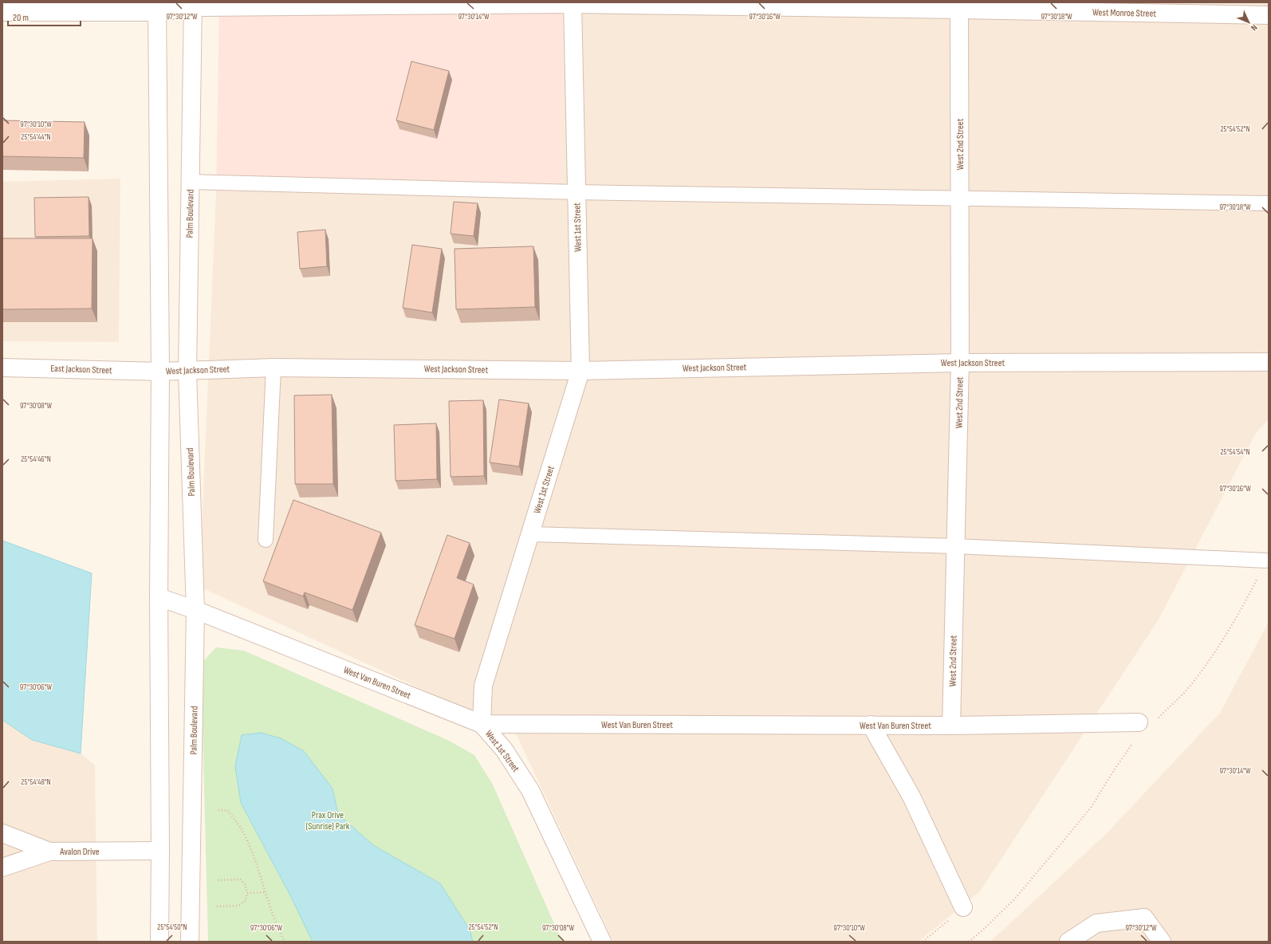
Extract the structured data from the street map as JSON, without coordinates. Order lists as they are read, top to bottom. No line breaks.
{"streets":{"street":["West Monroe Street","West 2nd Street","Palm Boulevard","West 1st Street","West Jackson Street","East Jackson Street","West Van Buren Street","Avalon Drive"]},"crossings":[["West Monroe Street","West 2nd Street"],["West Monroe Street","Palm Boulevard"],["West Monroe Street","West 1st Street"],["West 2nd Street","West Jackson Street"],["West 2nd Street","West Van Buren Street"],["Palm Boulevard","West Jackson Street"],["Palm Boulevard","West Van Buren Street"],["West 1st Street","West Jackson Street"],["West 1st Street","West Van Buren Street"],["West Jackson Street","East Jackson Street"]],"parks":["Prax Orive (Sunrise) Park"],"scale_bar":"20 m","north":"bottom right","coordinates":["97°30'12\"W","97°30'14\"W","97°30'16\"W","97°30'18\"W","97°30'10\"W","25°54'52\"N","25°54'44\"N","97°30'08\"W","25°54'54\"N","25°54'46\"N","97°30'06\"W","25°54'48\"N","25°54'50\"N"]}
